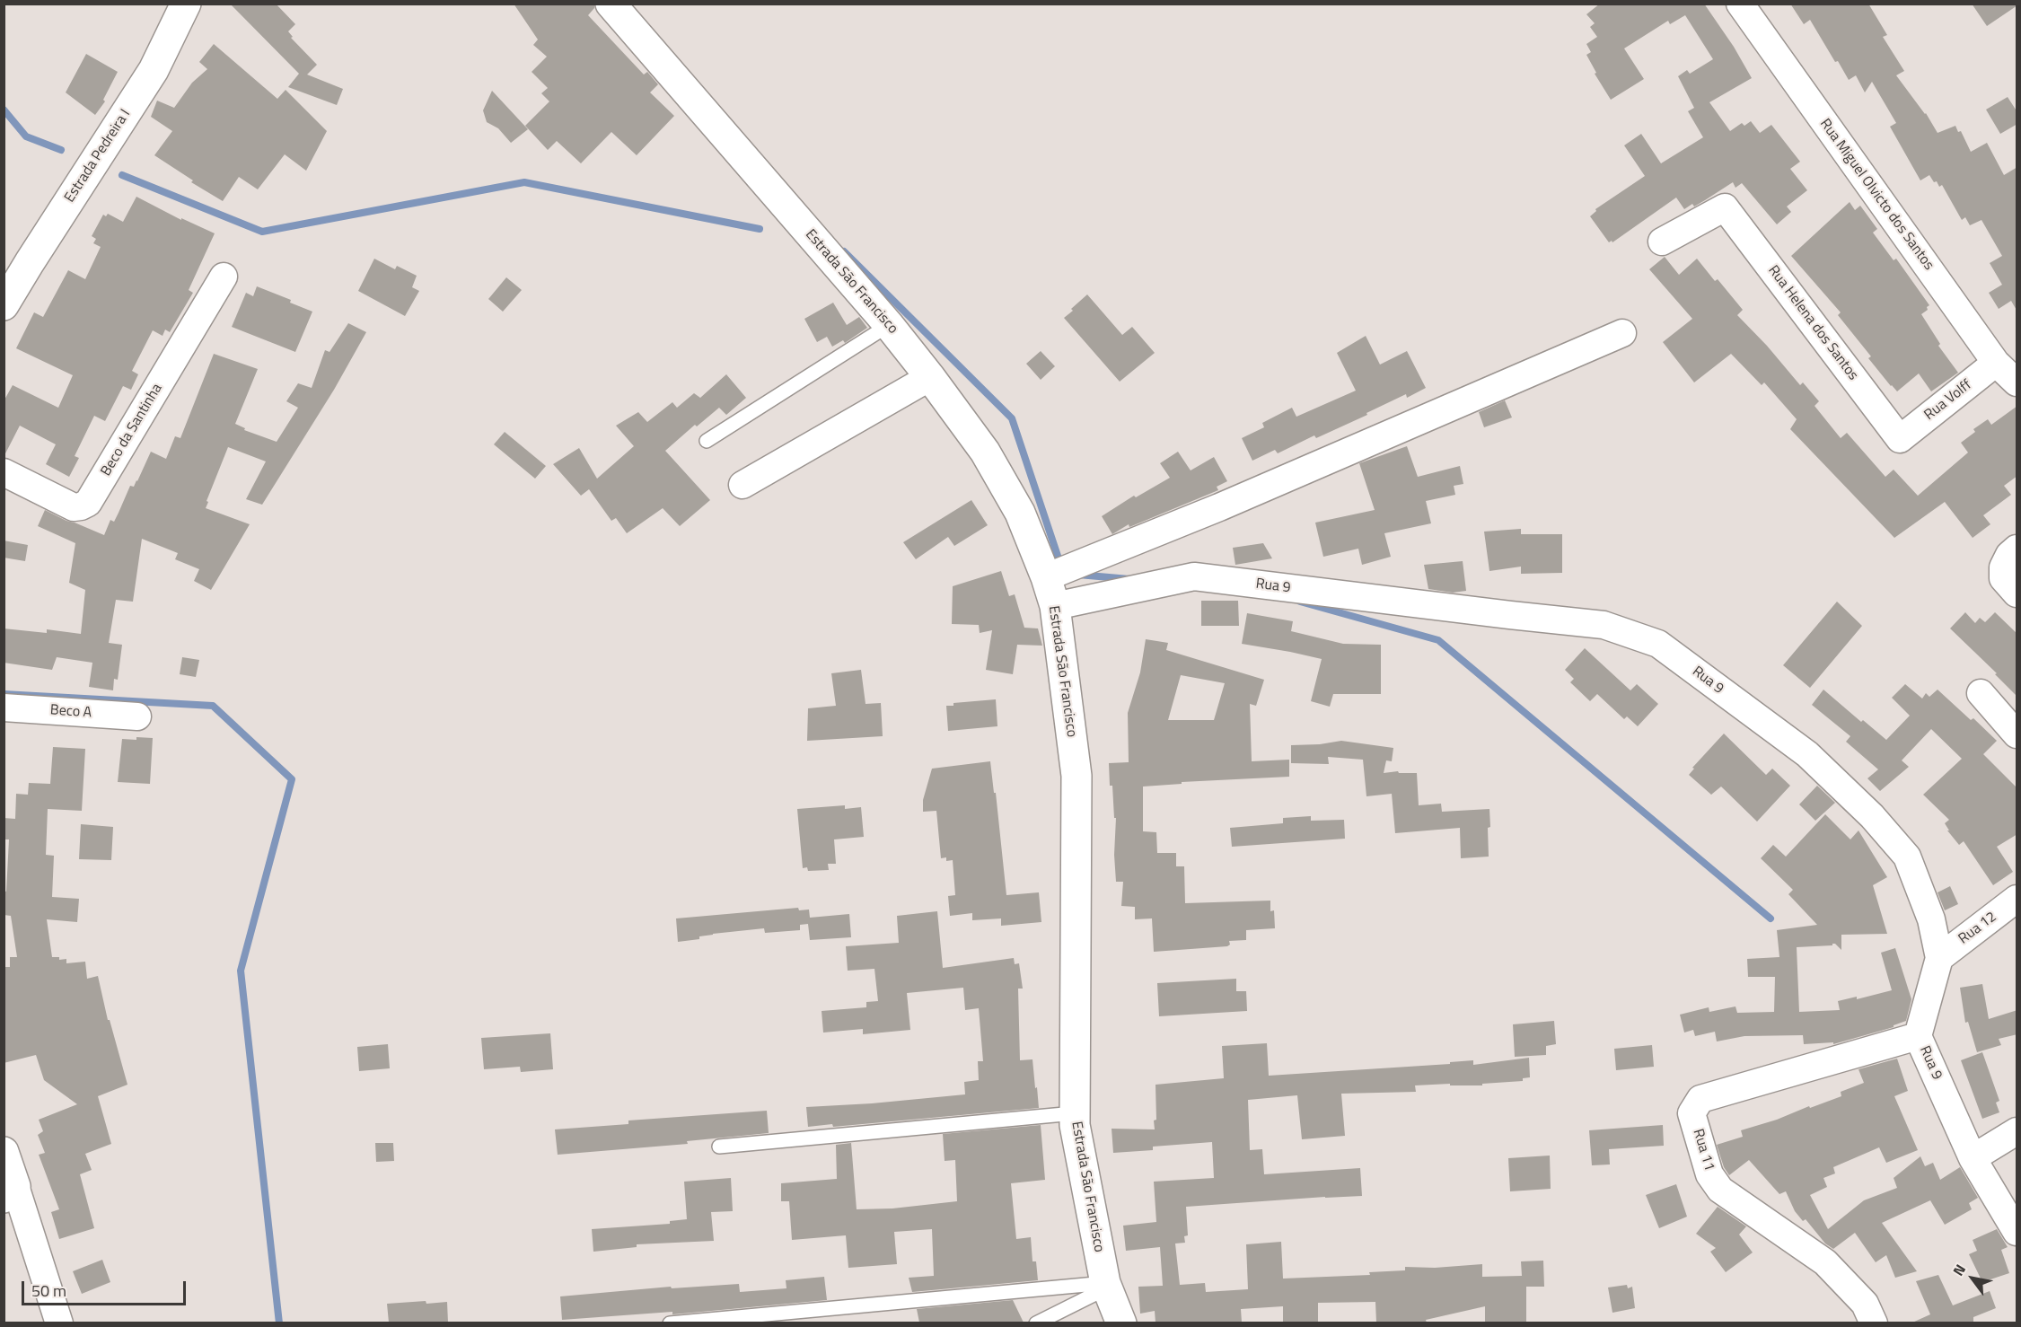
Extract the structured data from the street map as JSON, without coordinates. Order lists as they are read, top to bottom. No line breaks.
{"streets":{"main road":["Estrada Pedreira I","Estrada São Francisco"],"street":["Rua Miguel Olvicto dos Santos","Rua Helena dos Santos","Rua Volff","Beco da Santinha","Rua 9","Beco A","Rua 12","Rua 11"]},"crossings":[["Rua Miguel Olvicto dos Santos","Rua Volff"],["Estrada São Francisco","Rua 9"],["Rua Helena dos Santos","Rua Volff"],["Rua 9","Rua 12"],["Rua 9","Rua 11"]],"scale_bar":"50 m","north":"top left"}
